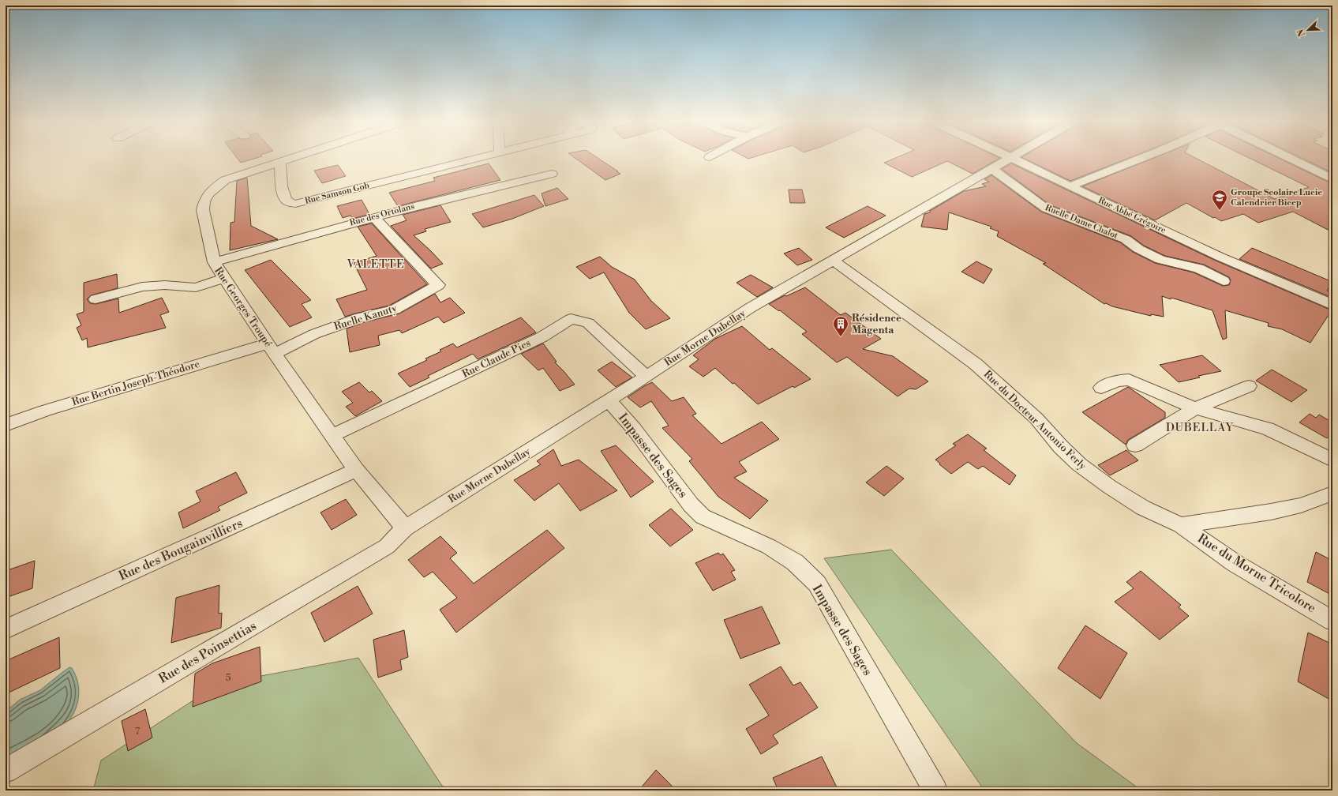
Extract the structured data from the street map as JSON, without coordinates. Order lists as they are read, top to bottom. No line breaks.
{"streets":{"street":["Rue Samson Gob","Rue des Ortolans","Rue Abbé Grégoire","Ruelle Dame Chalot","Rue Georges Troupé","Ruelle Kanuty","Rue Morne Dubellay","Rue Claude Pies","Rue Bertin Joseph-Théodore","Rue du Docteur Antonio Ferly","Impasse des Sages","Rue des Bougainvilliers","Rue du Morne Tricolore","Rue des Poinsettias"]},"crossings":[["Rue Samson Gob","Rue Georges Troupé"],["Rue des Ortolans","Rue Georges Troupé"],["Rue des Ortolans","Ruelle Kanuty"],["Rue Abbé Grégoire","Ruelle Dame Chalot"],["Ruelle Dame Chalot","Rue Morne Dubellay"],["Rue Georges Troupé","Ruelle Kanuty"],["Rue Georges Troupé","Rue Morne Dubellay"],["Rue Georges Troupé","Rue Claude Pies"],["Rue Georges Troupé","Rue Bertin Joseph-Théodore"],["Rue Georges Troupé","Rue des Bougainvilliers"],["Rue Georges Troupé","Rue des Poinsettias"],["Ruelle Kanuty","Rue Bertin Joseph-Théodore"],["Rue Morne Dubellay","Rue Claude Pies"],["Rue Morne Dubellay","Rue du Docteur Antonio Ferly"],["Rue Morne Dubellay","Impasse des Sages"],["Rue Morne Dubellay","Rue des Poinsettias"],["Rue du Docteur Antonio Ferly","Rue du Morne Tricolore"]],"districts":["VALETTE","DUBELLAY"],"places":{"school or university":["Groupe Scolaire Lucie Calendrier Bicep"],"building":["Résidence Magenta"]},"house_numbers":["5","7"],"north":"bottom left"}
